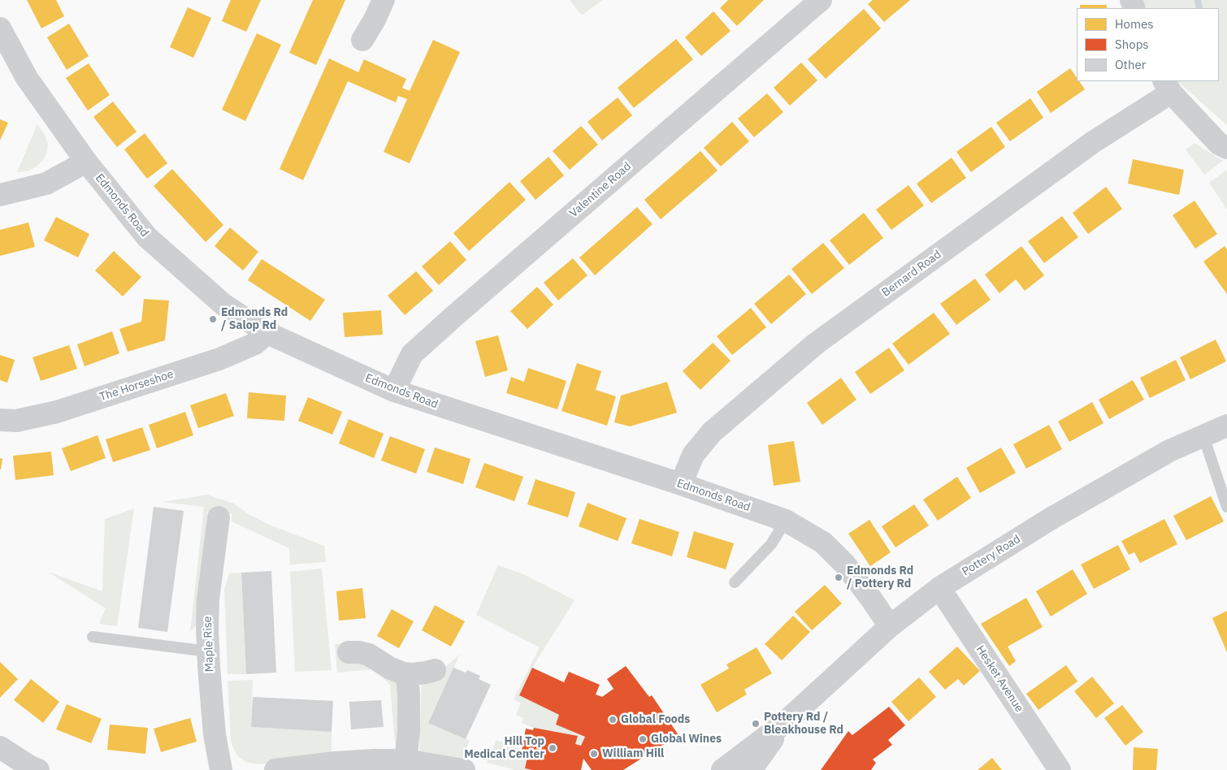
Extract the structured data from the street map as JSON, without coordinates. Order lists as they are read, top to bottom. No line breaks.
{"streets":{"street":["Valentine Road","Edmonds Road","Bernard Road","The Horseshoe","Pottery Road","Maple Rise","Hesket Avenue"]},"crossings":[["Valentine Road","Edmonds Road"],["Edmonds Road","Bernard Road"],["Edmonds Road","The Horseshoe"],["Edmonds Road","Pottery Road"],["Pottery Road","Hesket Avenue"]],"places":["Edmonds Rd / Salop Rd","Edmonds Rd / Pottery Rd","Global Foods","Pottery Rd / Bleakhouse Rd","Global Wines","Hill Top Medical Center","William Hill"],"legend":["Homes","Shops","Other"]}
